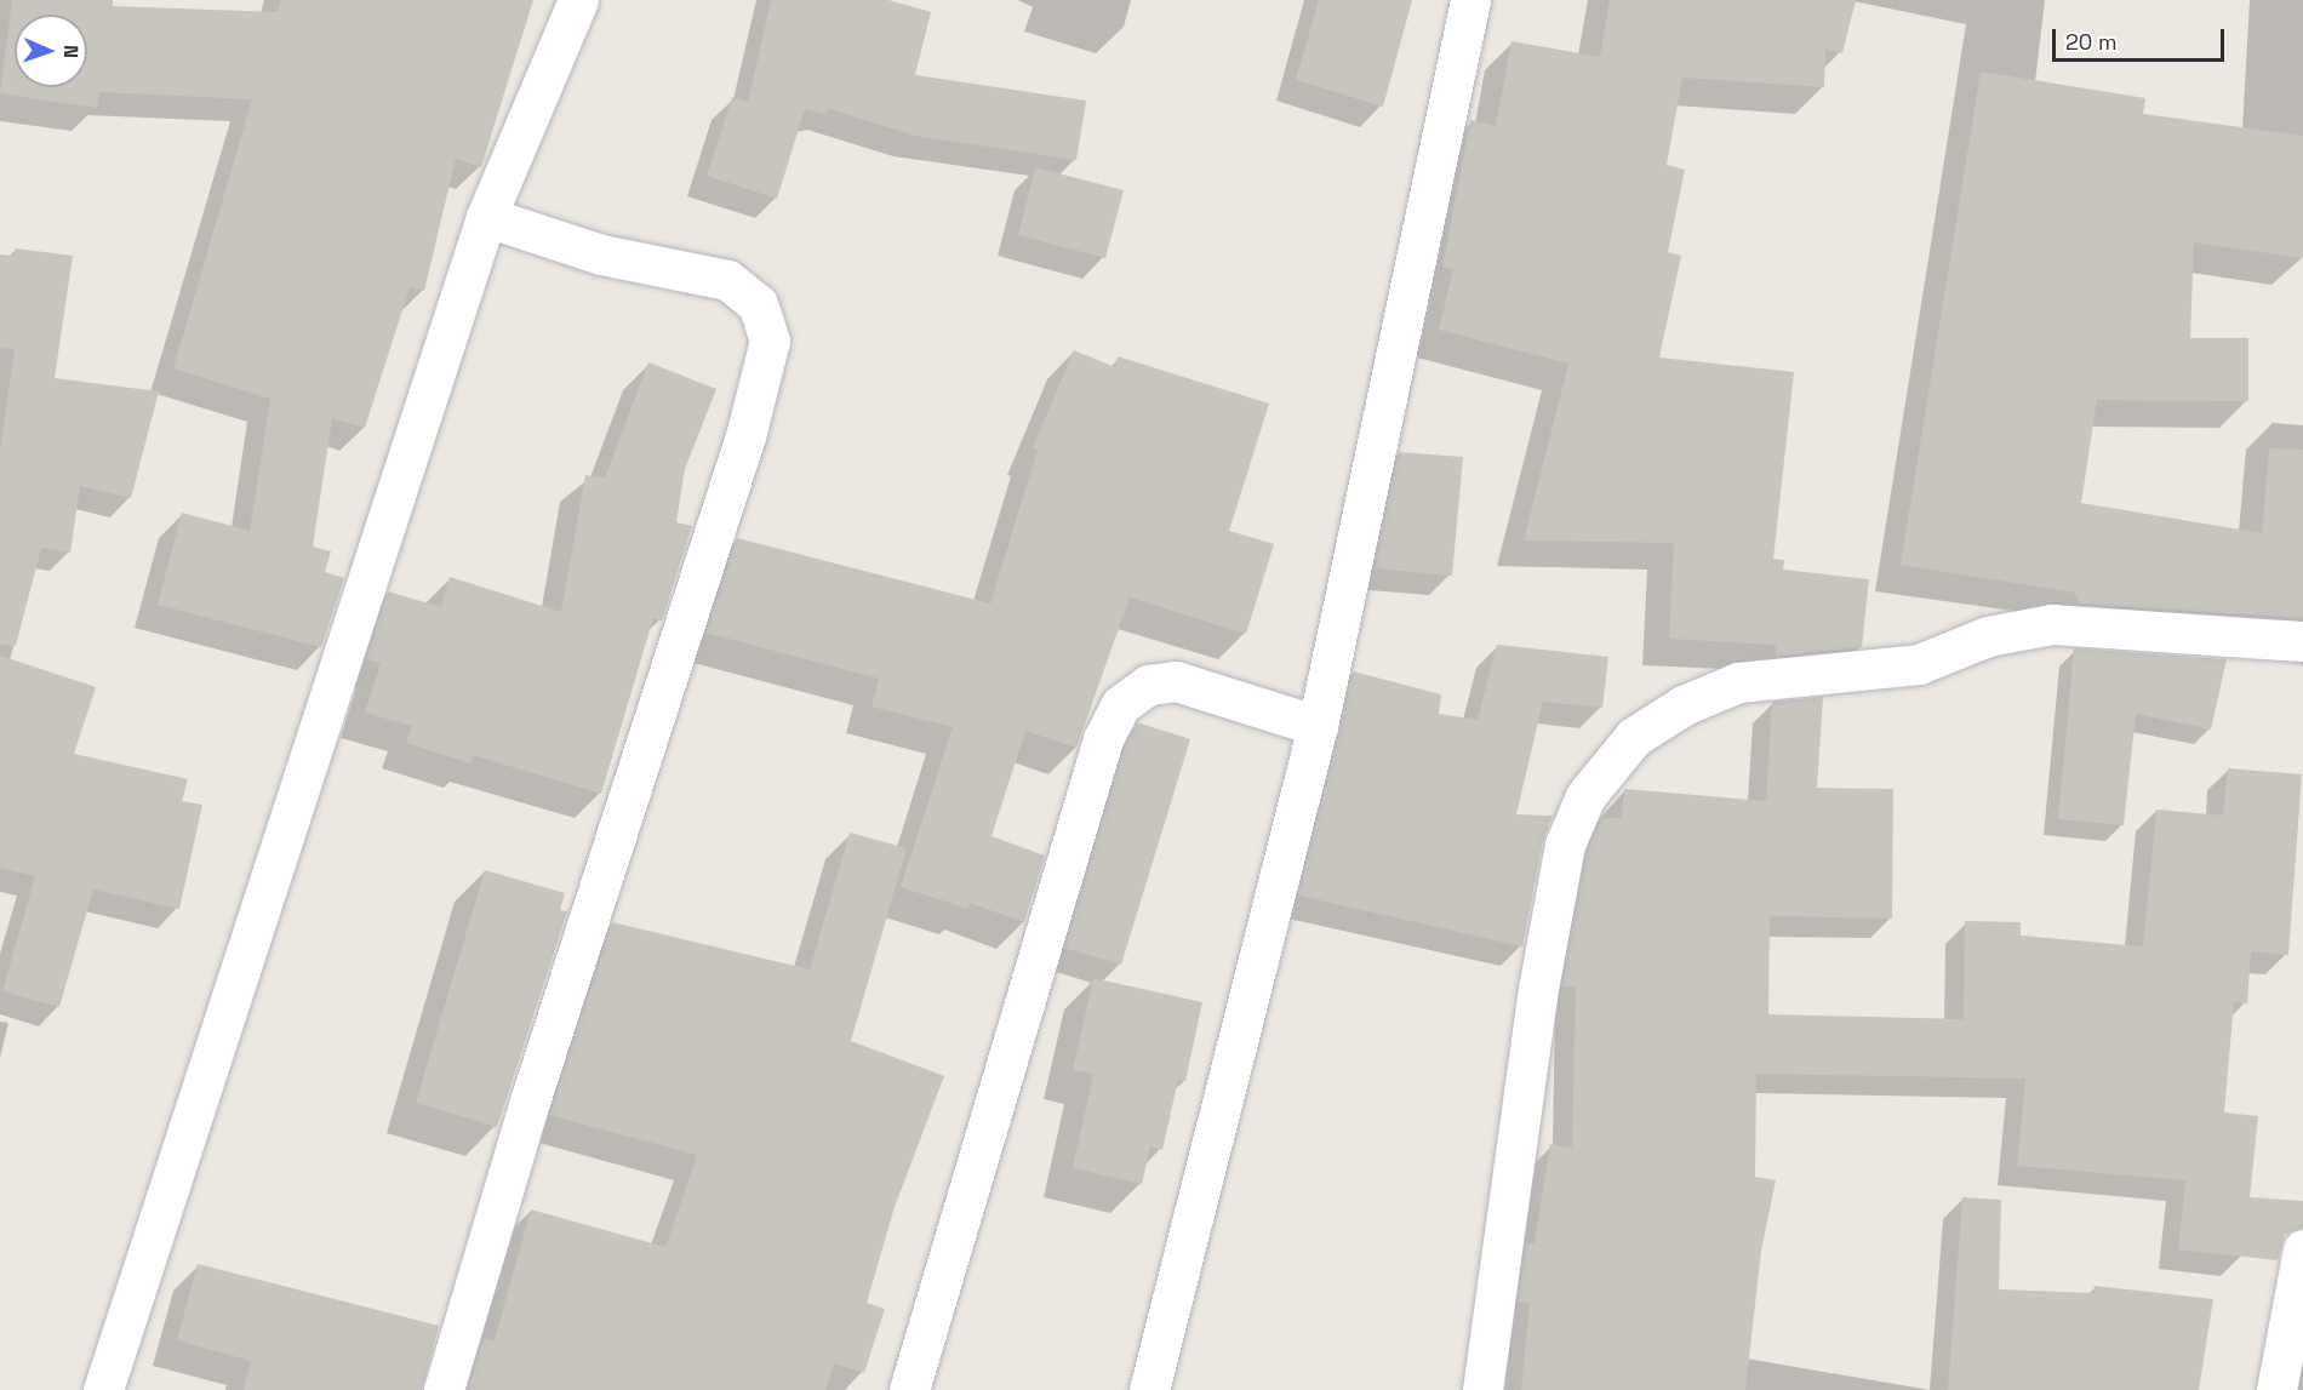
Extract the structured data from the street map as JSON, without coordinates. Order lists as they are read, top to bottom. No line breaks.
{"scale_bar":"20 m","north":"right"}
